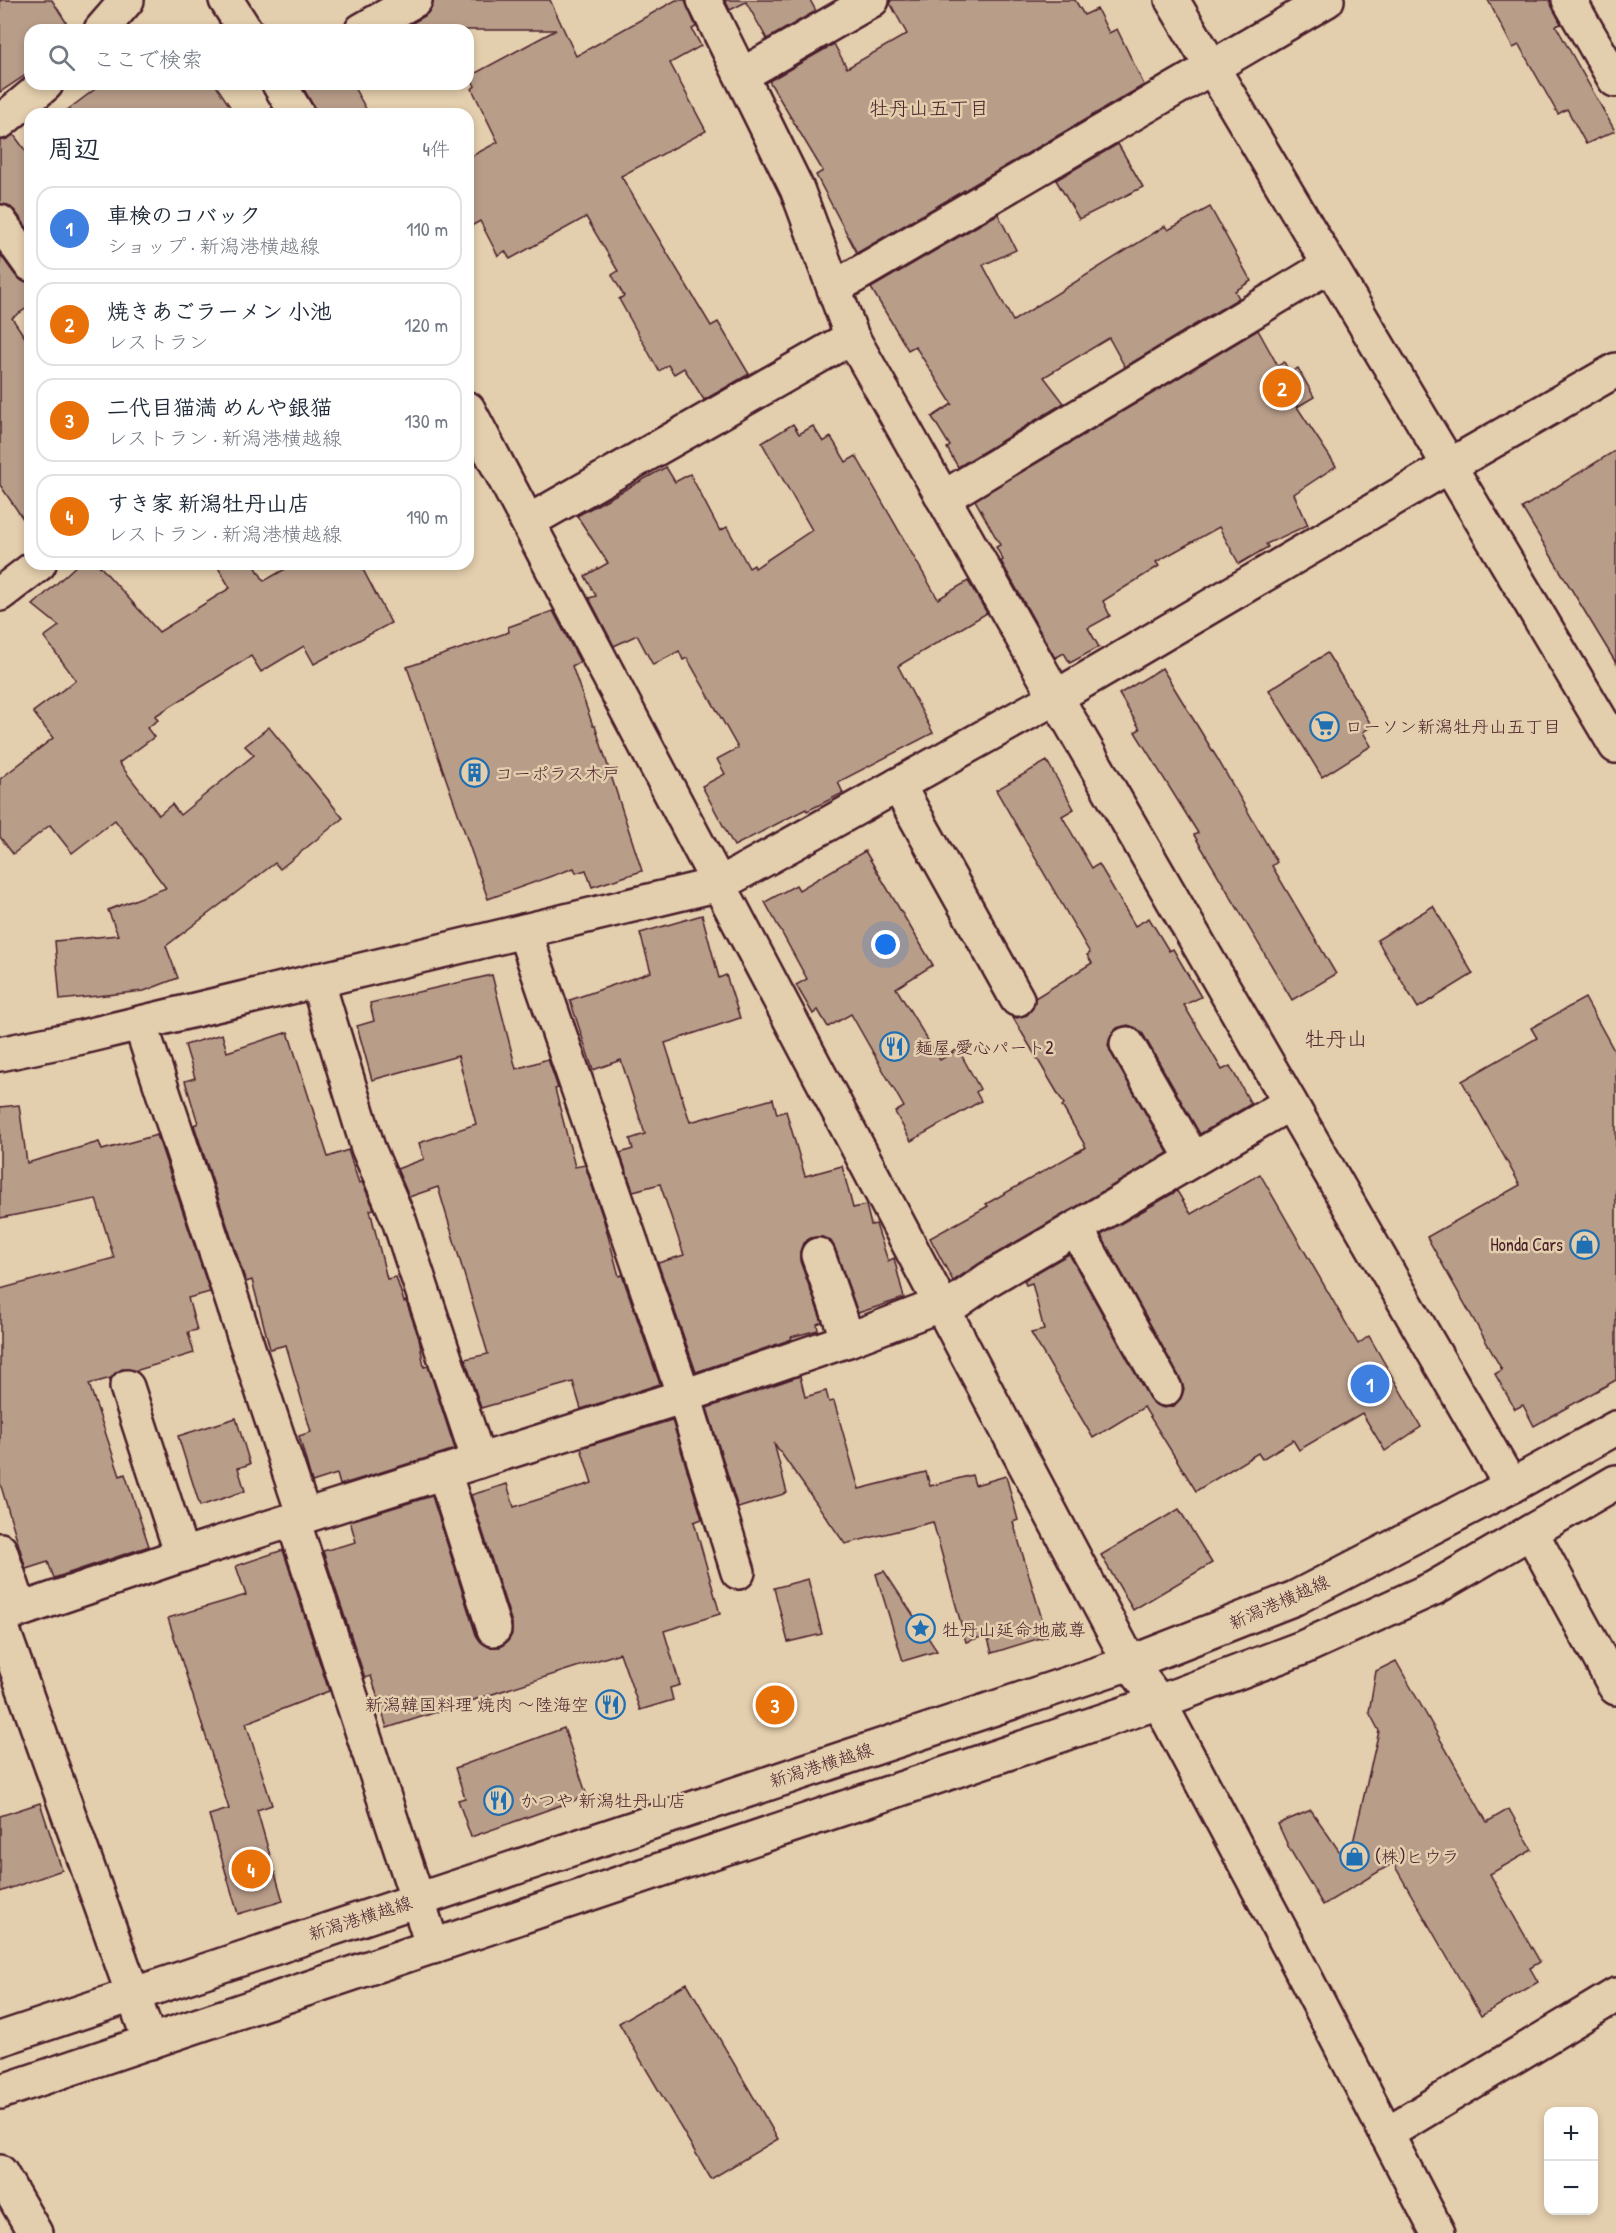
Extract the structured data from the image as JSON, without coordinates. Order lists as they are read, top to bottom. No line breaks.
{"streets":{"street":["新潟港横越線"]},"districts":["牡丹山五丁目","牡丹山"],"places":{"supermarket":["ローソン新潟牡丹山五丁目"],"building":["コーポラス木戸"],"restaurant":["麺屋 愛心パート2","新潟韓国料理 焼肉 ～陸海空","かつや 新潟牡丹山店"],"shop":["Honda Cars","(株)ヒウラ"],"place":["牡丹山延命地蔵尊"]},"page":{"search":"ここで検索","heading":["周辺","4件"],"list":[{"mark":"1","name":"車検のコバック","note":"ショップ · 新潟港横越線","value":"110 m"},{"mark":"2","name":"焼きあごラーメン 小池","note":"レストラン","value":"120 m"},{"mark":"3","name":"二代目猫満 めんや銀猫","note":"レストラン · 新潟港横越線","value":"130 m"},{"mark":"4","name":"すき家 新潟牡丹山店","note":"レストラン · 新潟港横越線","value":"190 m"}],"pins":["2","1","3","4"],"map_buttons":["+","−"]}}
